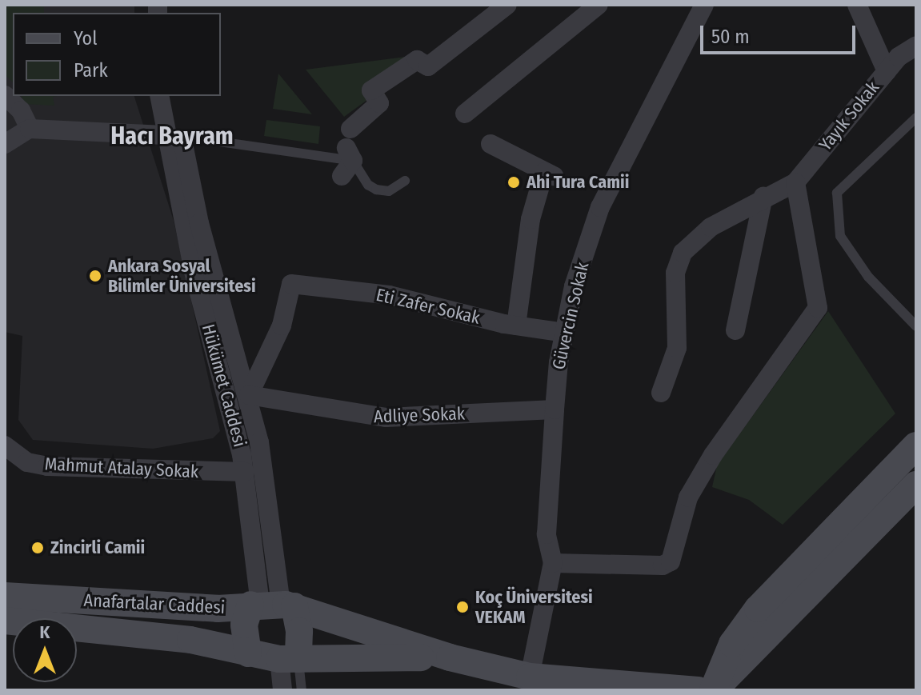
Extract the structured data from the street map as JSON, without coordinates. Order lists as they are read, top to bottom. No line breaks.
{"streets":{"main road":["Anafartalar Caddesi"],"street":["Yayık Sokak","Eti Zafer Sokak","Güvercin Sokak","Hükümet Caddesi","Adliye Sokak","Mahmut Atalay Sokak"]},"crossings":[["Eti Zafer Sokak","Güvercin Sokak"],["Eti Zafer Sokak","Adliye Sokak"],["Güvercin Sokak","Adliye Sokak"],["Güvercin Sokak","Anafartalar Caddesi"],["Hükümet Caddesi","Mahmut Atalay Sokak"],["Hükümet Caddesi","Anafartalar Caddesi"]],"districts":["Hacı Bayram"],"places":["Ahi Tura Camii","Ankara Sosyal Bilimler Üniversitesi","Zincirli Camii","Koç Üniversitesi VEKAM"],"legend":["Yol","Park"],"scale_bar":"50 m","north":"top"}
